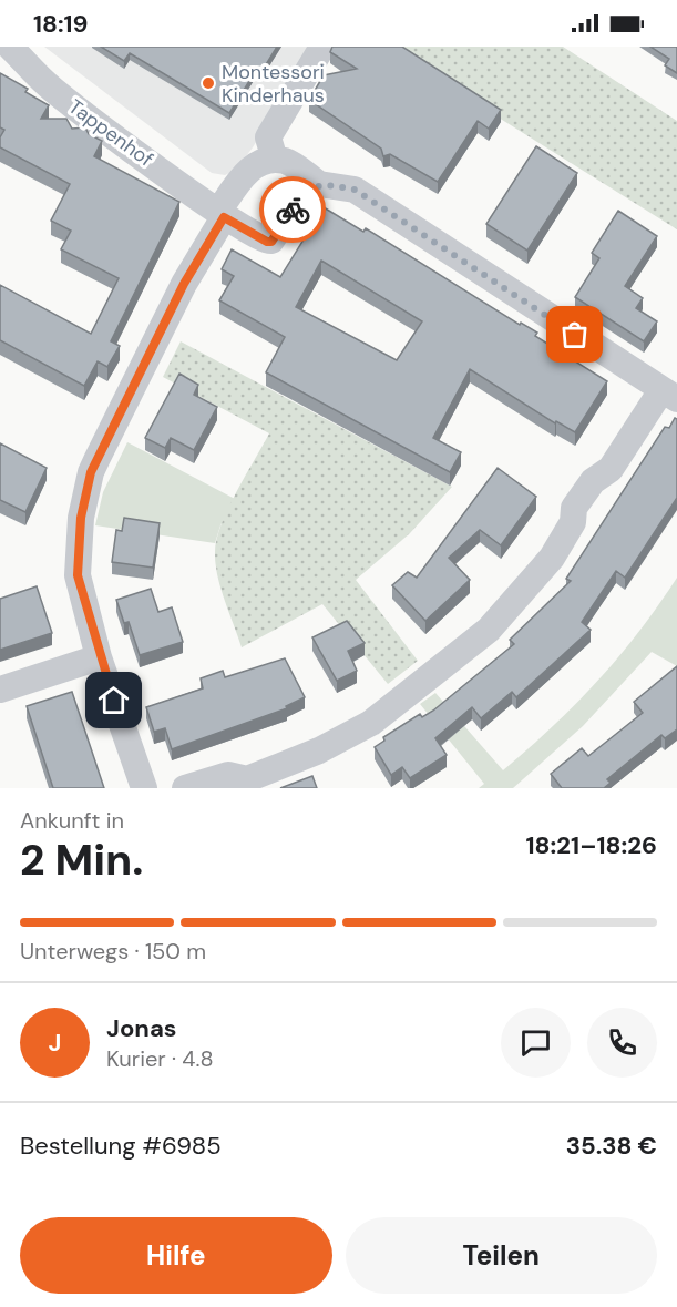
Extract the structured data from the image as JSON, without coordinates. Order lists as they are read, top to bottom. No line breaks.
{"streets":{"street":["Tappenhof"]},"places":["Montessori Kinderhaus"],"page":{"status":"18:19","heading":["2 Min.","Ankunft in","18:21–18:26"],"panel":["Jonas","Kurier · 4.8","Bestellung #6985","35.38 €"],"bar":"Unterwegs · 150 m","round":"J","buttons":["Hilfe","Teilen"]}}
